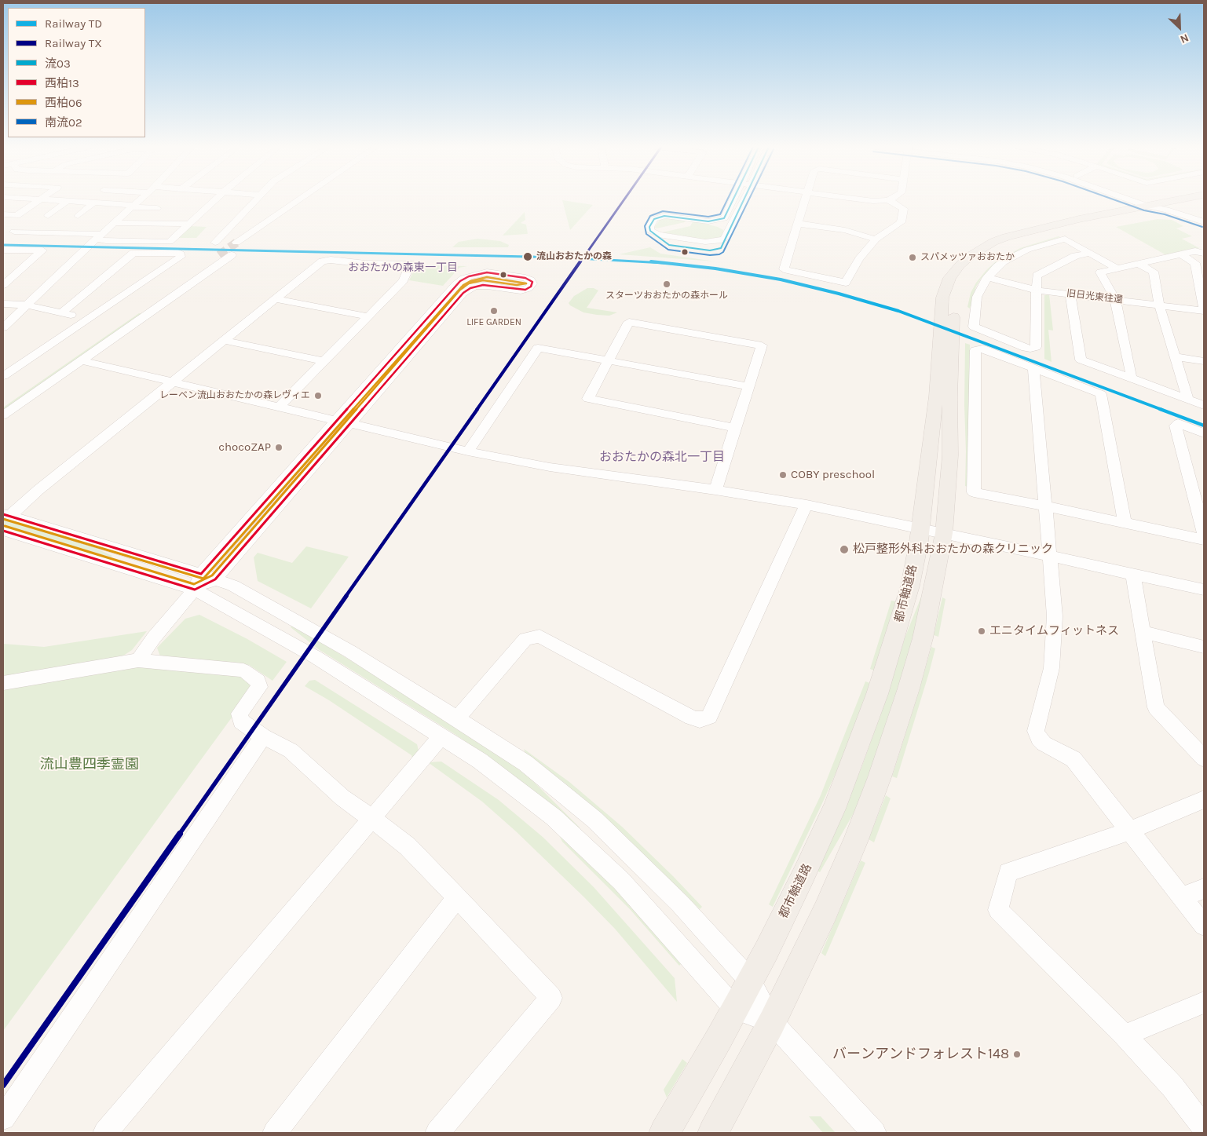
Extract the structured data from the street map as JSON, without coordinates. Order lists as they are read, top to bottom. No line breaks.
{"streets":{"main road":["都市軸道路"],"street":["旧日光東往還"]},"districts":["おおたかの森東一丁目","おおたかの森北一丁目"],"parks":["流山豊四季霊園"],"places":["流山おおたかの森","スパメッツァおおたか","スターツおおたかの森ホール","LIFE GARDEN","レーベン流山おおたかの森レヴィエ","chocoZAP","COBY preschool","松戸整形外科おおたかの森クリニック","エニタイムフィットネス","バーンアンドフォレスト148"],"lines":["rail line TX","transit line 流03","transit line 南流02","rail line TD","transit line 西柏13","transit line 西柏06"],"legend":["Railway TD","Railway TX","流03","西柏13","西柏06","南流02"],"north":"bottom right"}
